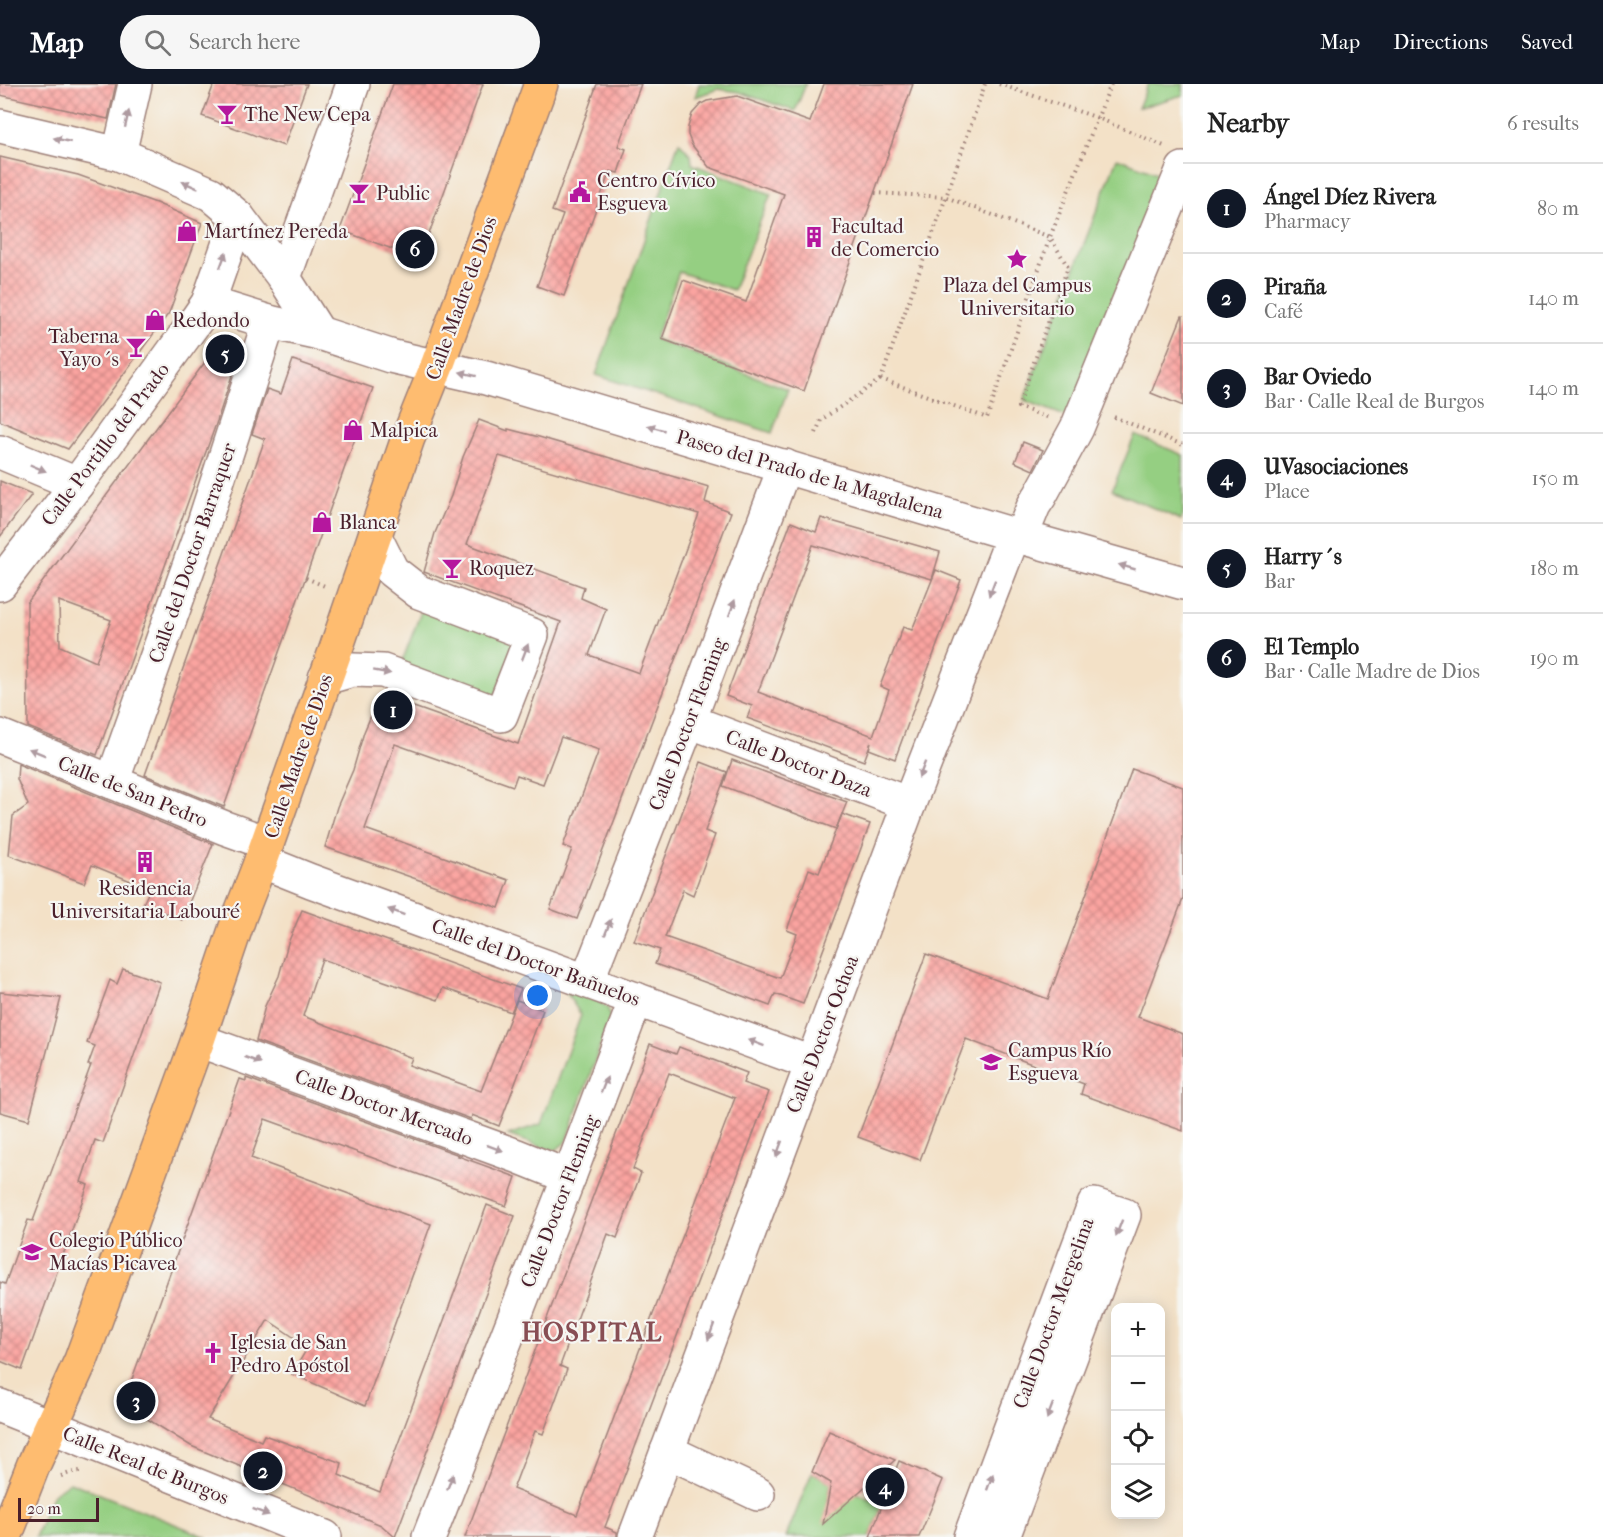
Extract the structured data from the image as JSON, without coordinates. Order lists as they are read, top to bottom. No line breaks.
{"streets":{"main road":["Calle Madre de Dios"],"street":["Calle Portillo del Prado","Paseo del Prado de la Magdalena","Calle del Doctor Barraquer","Calle Doctor Fleming","Calle Doctor Daza","Calle de San Pedro","Calle del Doctor Bañuelos","Calle Doctor Ochoa","Calle Doctor Mercado","Calle Doctor Mergelina","Calle Real de Burgos"]},"crossings":[["Calle Madre de Dios","Paseo del Prado de la Magdalena"],["Calle Madre de Dios","Calle de San Pedro"],["Calle Madre de Dios","Calle del Doctor Bañuelos"],["Calle Madre de Dios","Calle Doctor Mercado"],["Calle Madre de Dios","Calle Real de Burgos"],["Calle Portillo del Prado","Paseo del Prado de la Magdalena"],["Paseo del Prado de la Magdalena","Calle del Doctor Barraquer"],["Paseo del Prado de la Magdalena","Calle Doctor Fleming"],["Paseo del Prado de la Magdalena","Calle Doctor Ochoa"],["Calle del Doctor Barraquer","Calle de San Pedro"],["Calle Doctor Fleming","Calle Doctor Daza"],["Calle Doctor Fleming","Calle del Doctor Bañuelos"],["Calle Doctor Fleming","Calle Doctor Mercado"],["Calle Doctor Daza","Calle Doctor Ochoa"],["Calle de San Pedro","Calle del Doctor Bañuelos"],["Calle del Doctor Bañuelos","Calle Doctor Ochoa"]],"one_way":["Paseo del Prado de la Magdalena","Calle Doctor Fleming","Calle de San Pedro","Calle del Doctor Bañuelos","Calle Doctor Ochoa","Calle Doctor Mercado","Calle Real de Burgos"],"districts":["HOSPITAL"],"places":{"bar":["The New Cepa","Public","Taberna Yayo´s","Roquez"],"public building":["Centro Cívico Esgueva"],"shop":["Martínez Pereda","Redondo","Malpica","Blanca"],"building":["Facultad de Comercio","Residencia Universitaria Labouré"],"place":["Plaza del Campus Universitario"],"school or university":["Campus Río Esgueva","Colegio Público Macías Picavea"],"church":["Iglesia de San Pedro Apóstol"]},"scale_bar":"20 m","page":{"header":"Map","search":"Search here","nav":["Map","Directions","Saved"],"heading":["Nearby","6 results"],"list":[{"mark":"1","name":"Ángel Díez Rivera","note":"Pharmacy","value":"80 m"},{"mark":"2","name":"Piraña","note":"Café","value":"140 m"},{"mark":"3","name":"Bar Oviedo","note":"Bar · Calle Real de Burgos","value":"140 m"},{"mark":"4","name":"UVasociaciones","note":"Place","value":"150 m"},{"mark":"5","name":"Harry´s","note":"Bar","value":"180 m"},{"mark":"6","name":"El Templo","note":"Bar · Calle Madre de Dios","value":"190 m"}],"pins":["6","5","1","3","2","4"],"map_buttons":["+","−"],"scale":"20 m"}}
